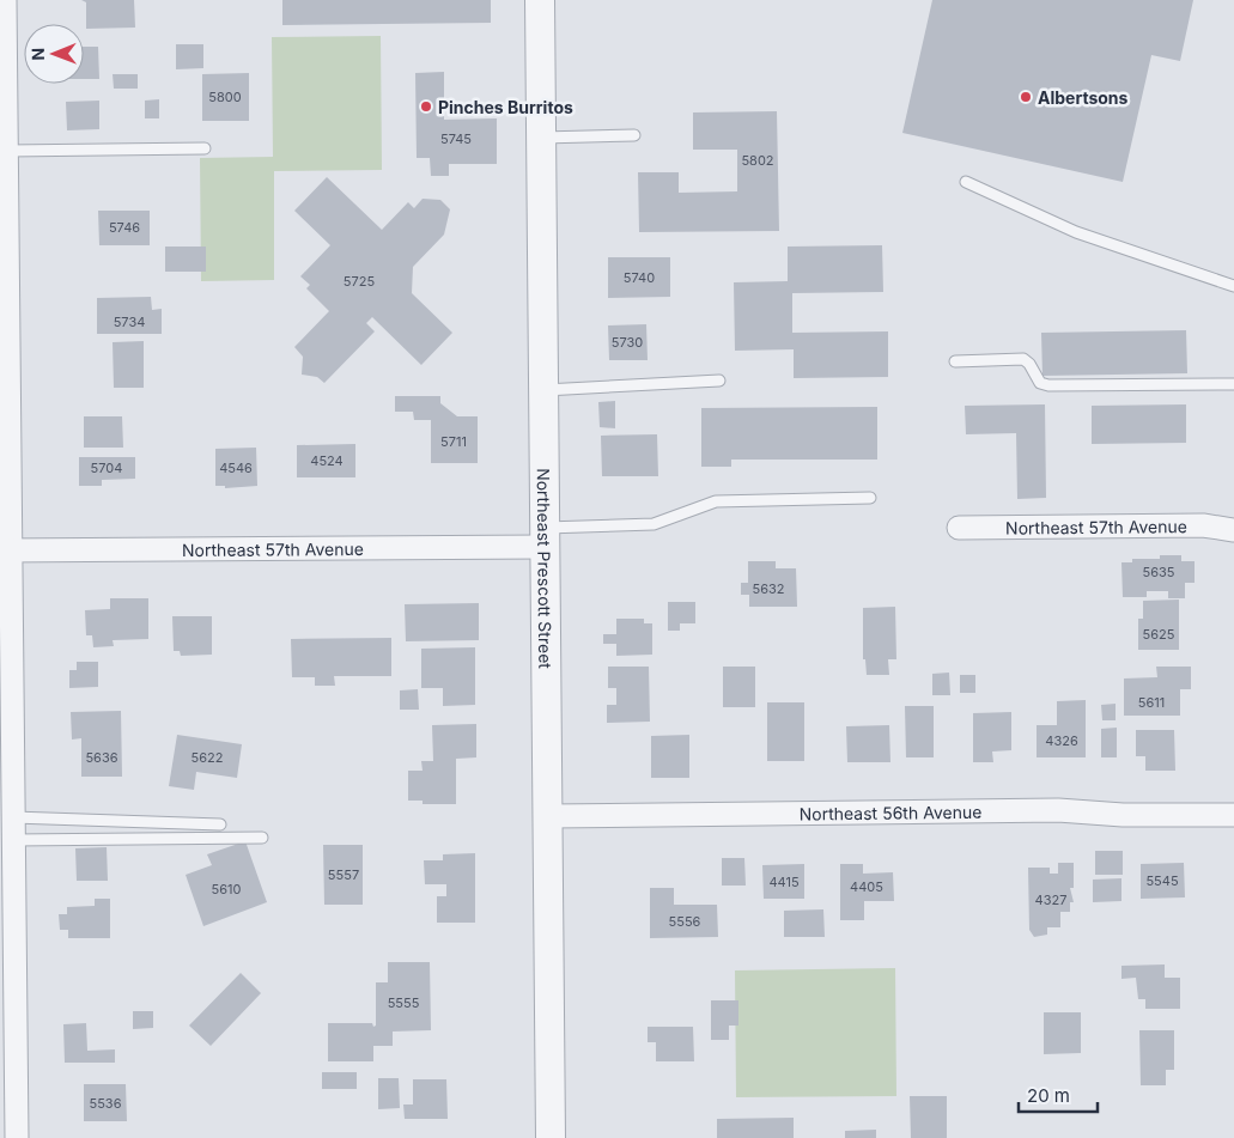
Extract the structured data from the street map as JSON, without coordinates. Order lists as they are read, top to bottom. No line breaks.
{"streets":{"street":["Northeast 57th Avenue","Northeast Prescott Street","Northeast 56th Avenue"]},"crossings":[["Northeast 57th Avenue","Northeast Prescott Street"],["Northeast Prescott Street","Northeast 56th Avenue"]],"places":["Albertsons","Pinches Burritos"],"house_numbers":["5800","5745","5802","5746","5740","5725","5734","5730","5711","4524","5704","4546","5635","5632","5625","5611","4326","5636","5622","5557","5545","4415","4405","5610","4327","5556","5555","5536"],"scale_bar":"20 m","north":"left"}
